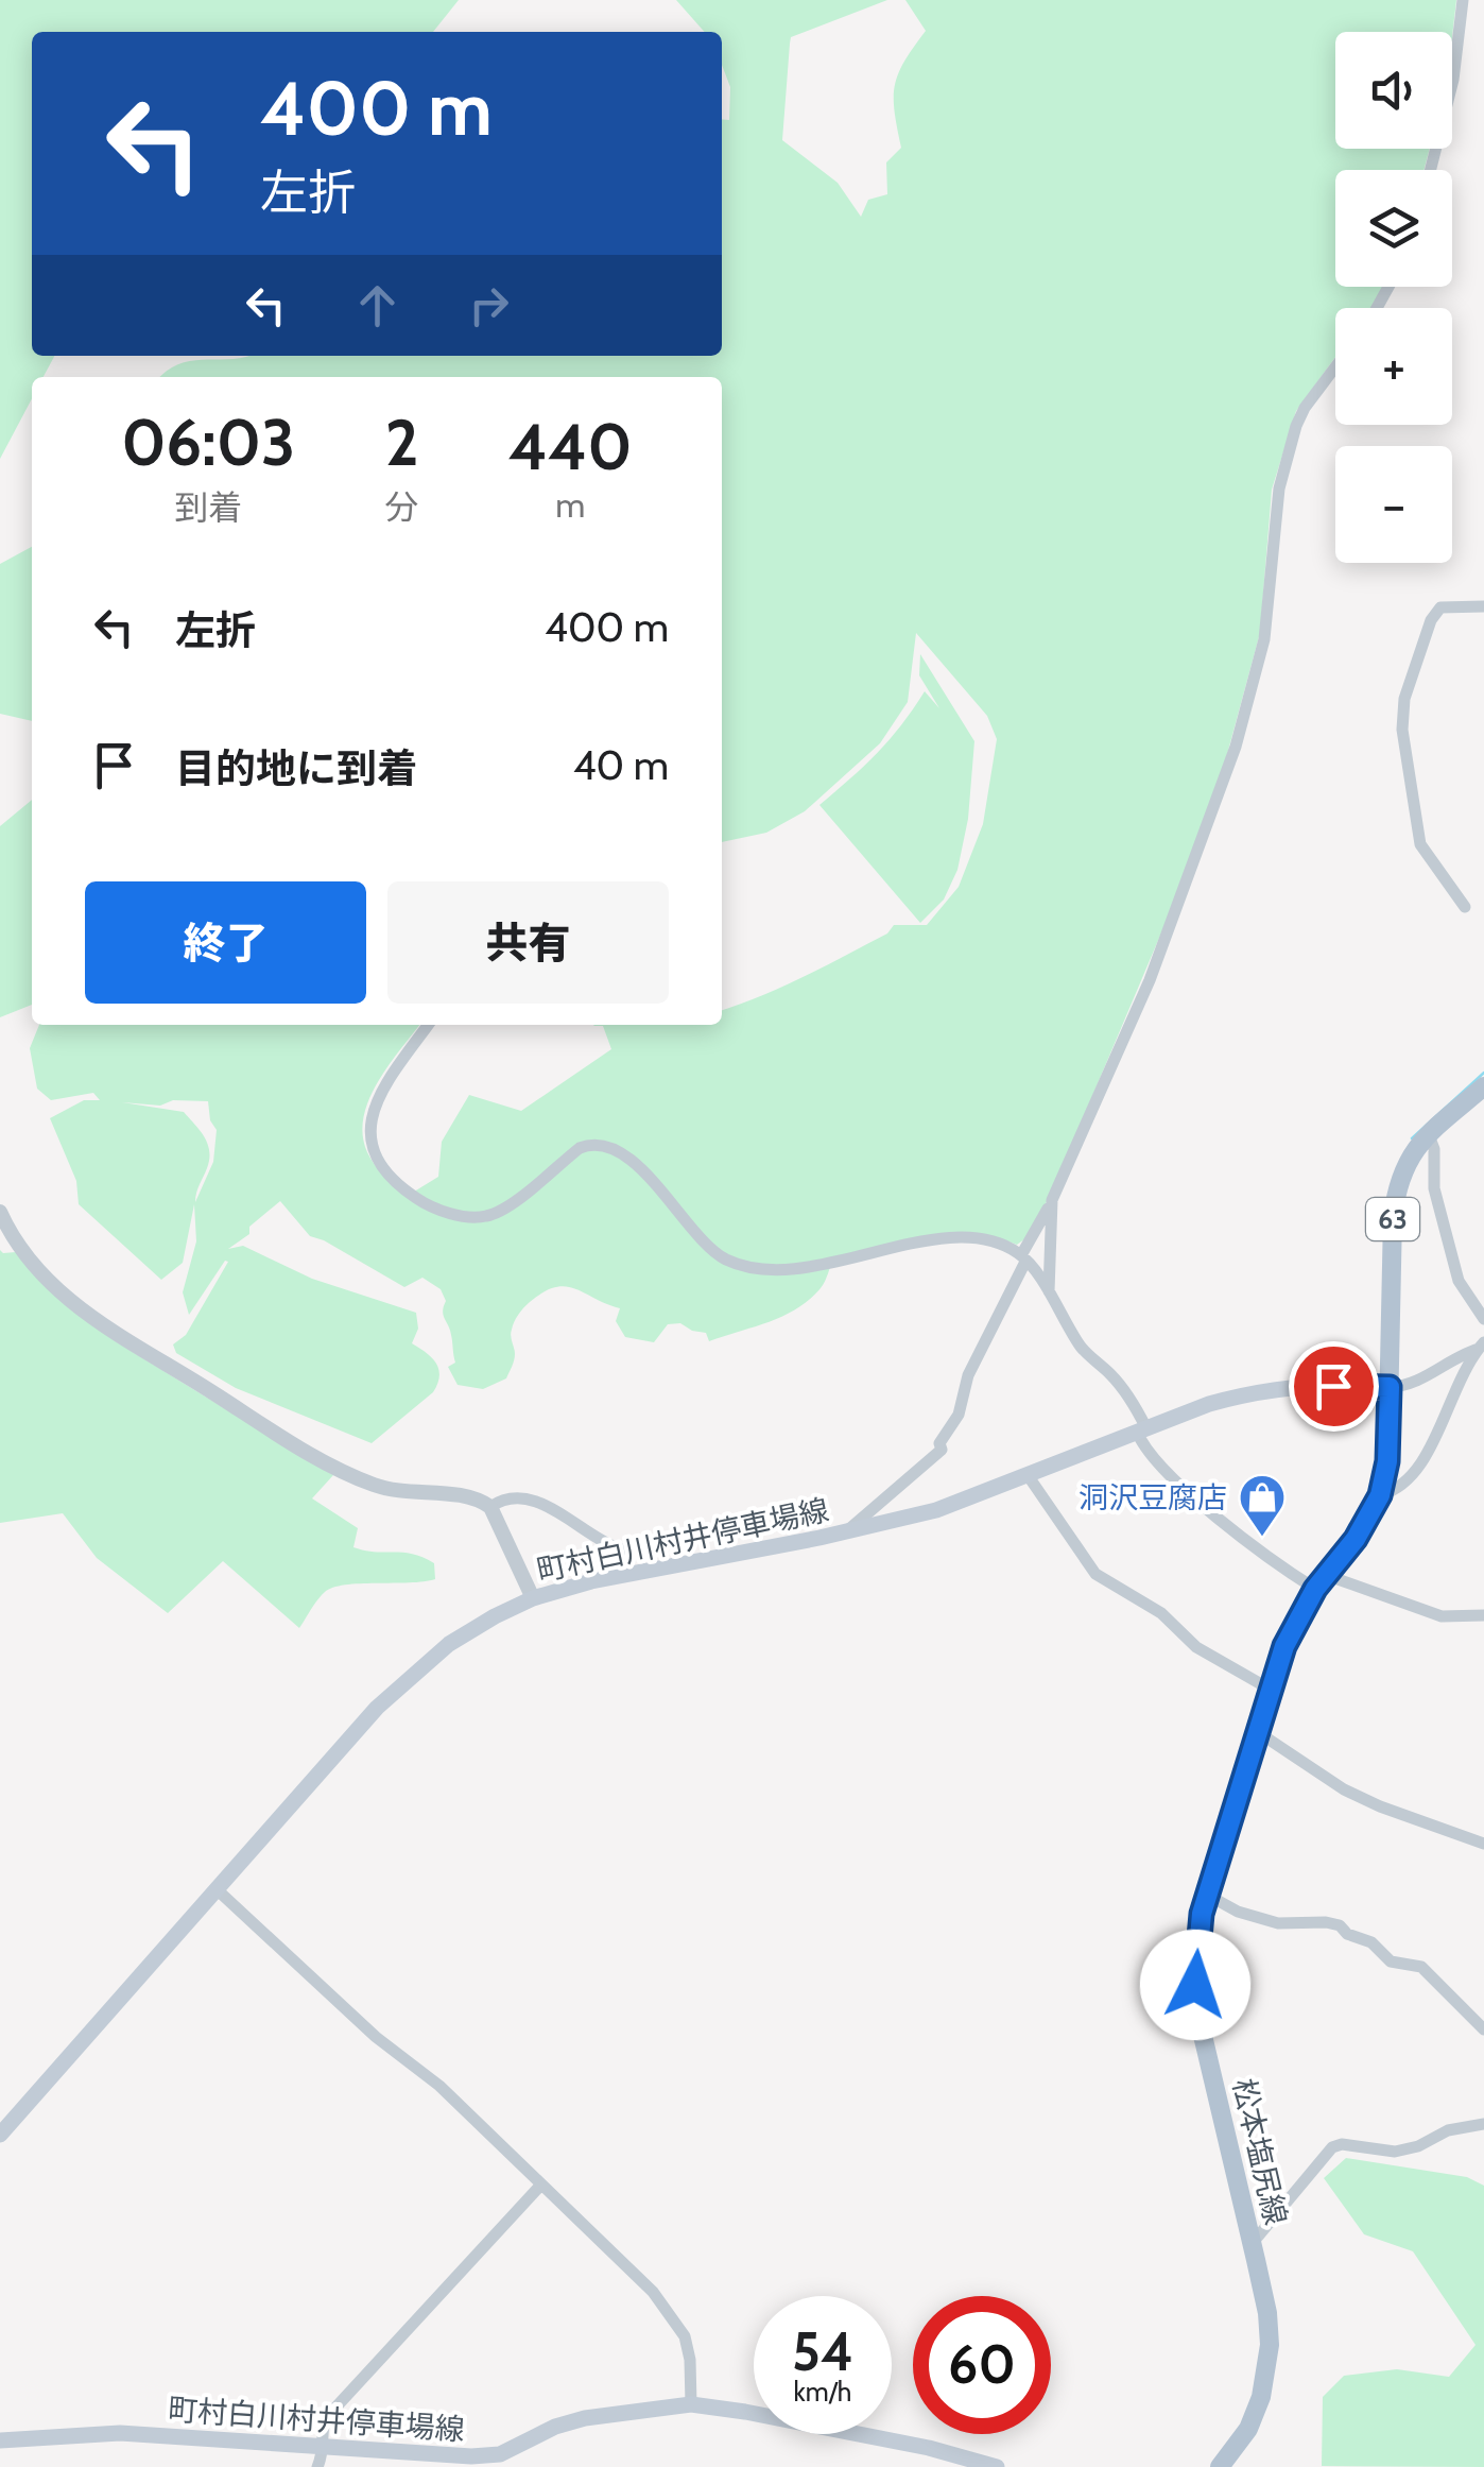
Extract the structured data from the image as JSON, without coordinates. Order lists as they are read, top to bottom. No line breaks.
{"streets":{"main road":["63","町村白川村井停車場線","松本塩尻線"]},"crossings":[["町村白川村井停車場線","松本塩尻線"]],"places":{"shop":["洞沢豆腐店"]},"page":{"map_buttons":["+","−"],"turn":["400 m","左折"],"eta":["06:03","到着","2","分","440","m"],"list":[{"name":"左折","value":"400 m"},{"name":"目的地に到着","value":"40 m"}],"buttons":["終了","共有"],"speed":"54 km/h","limit":"60"}}
